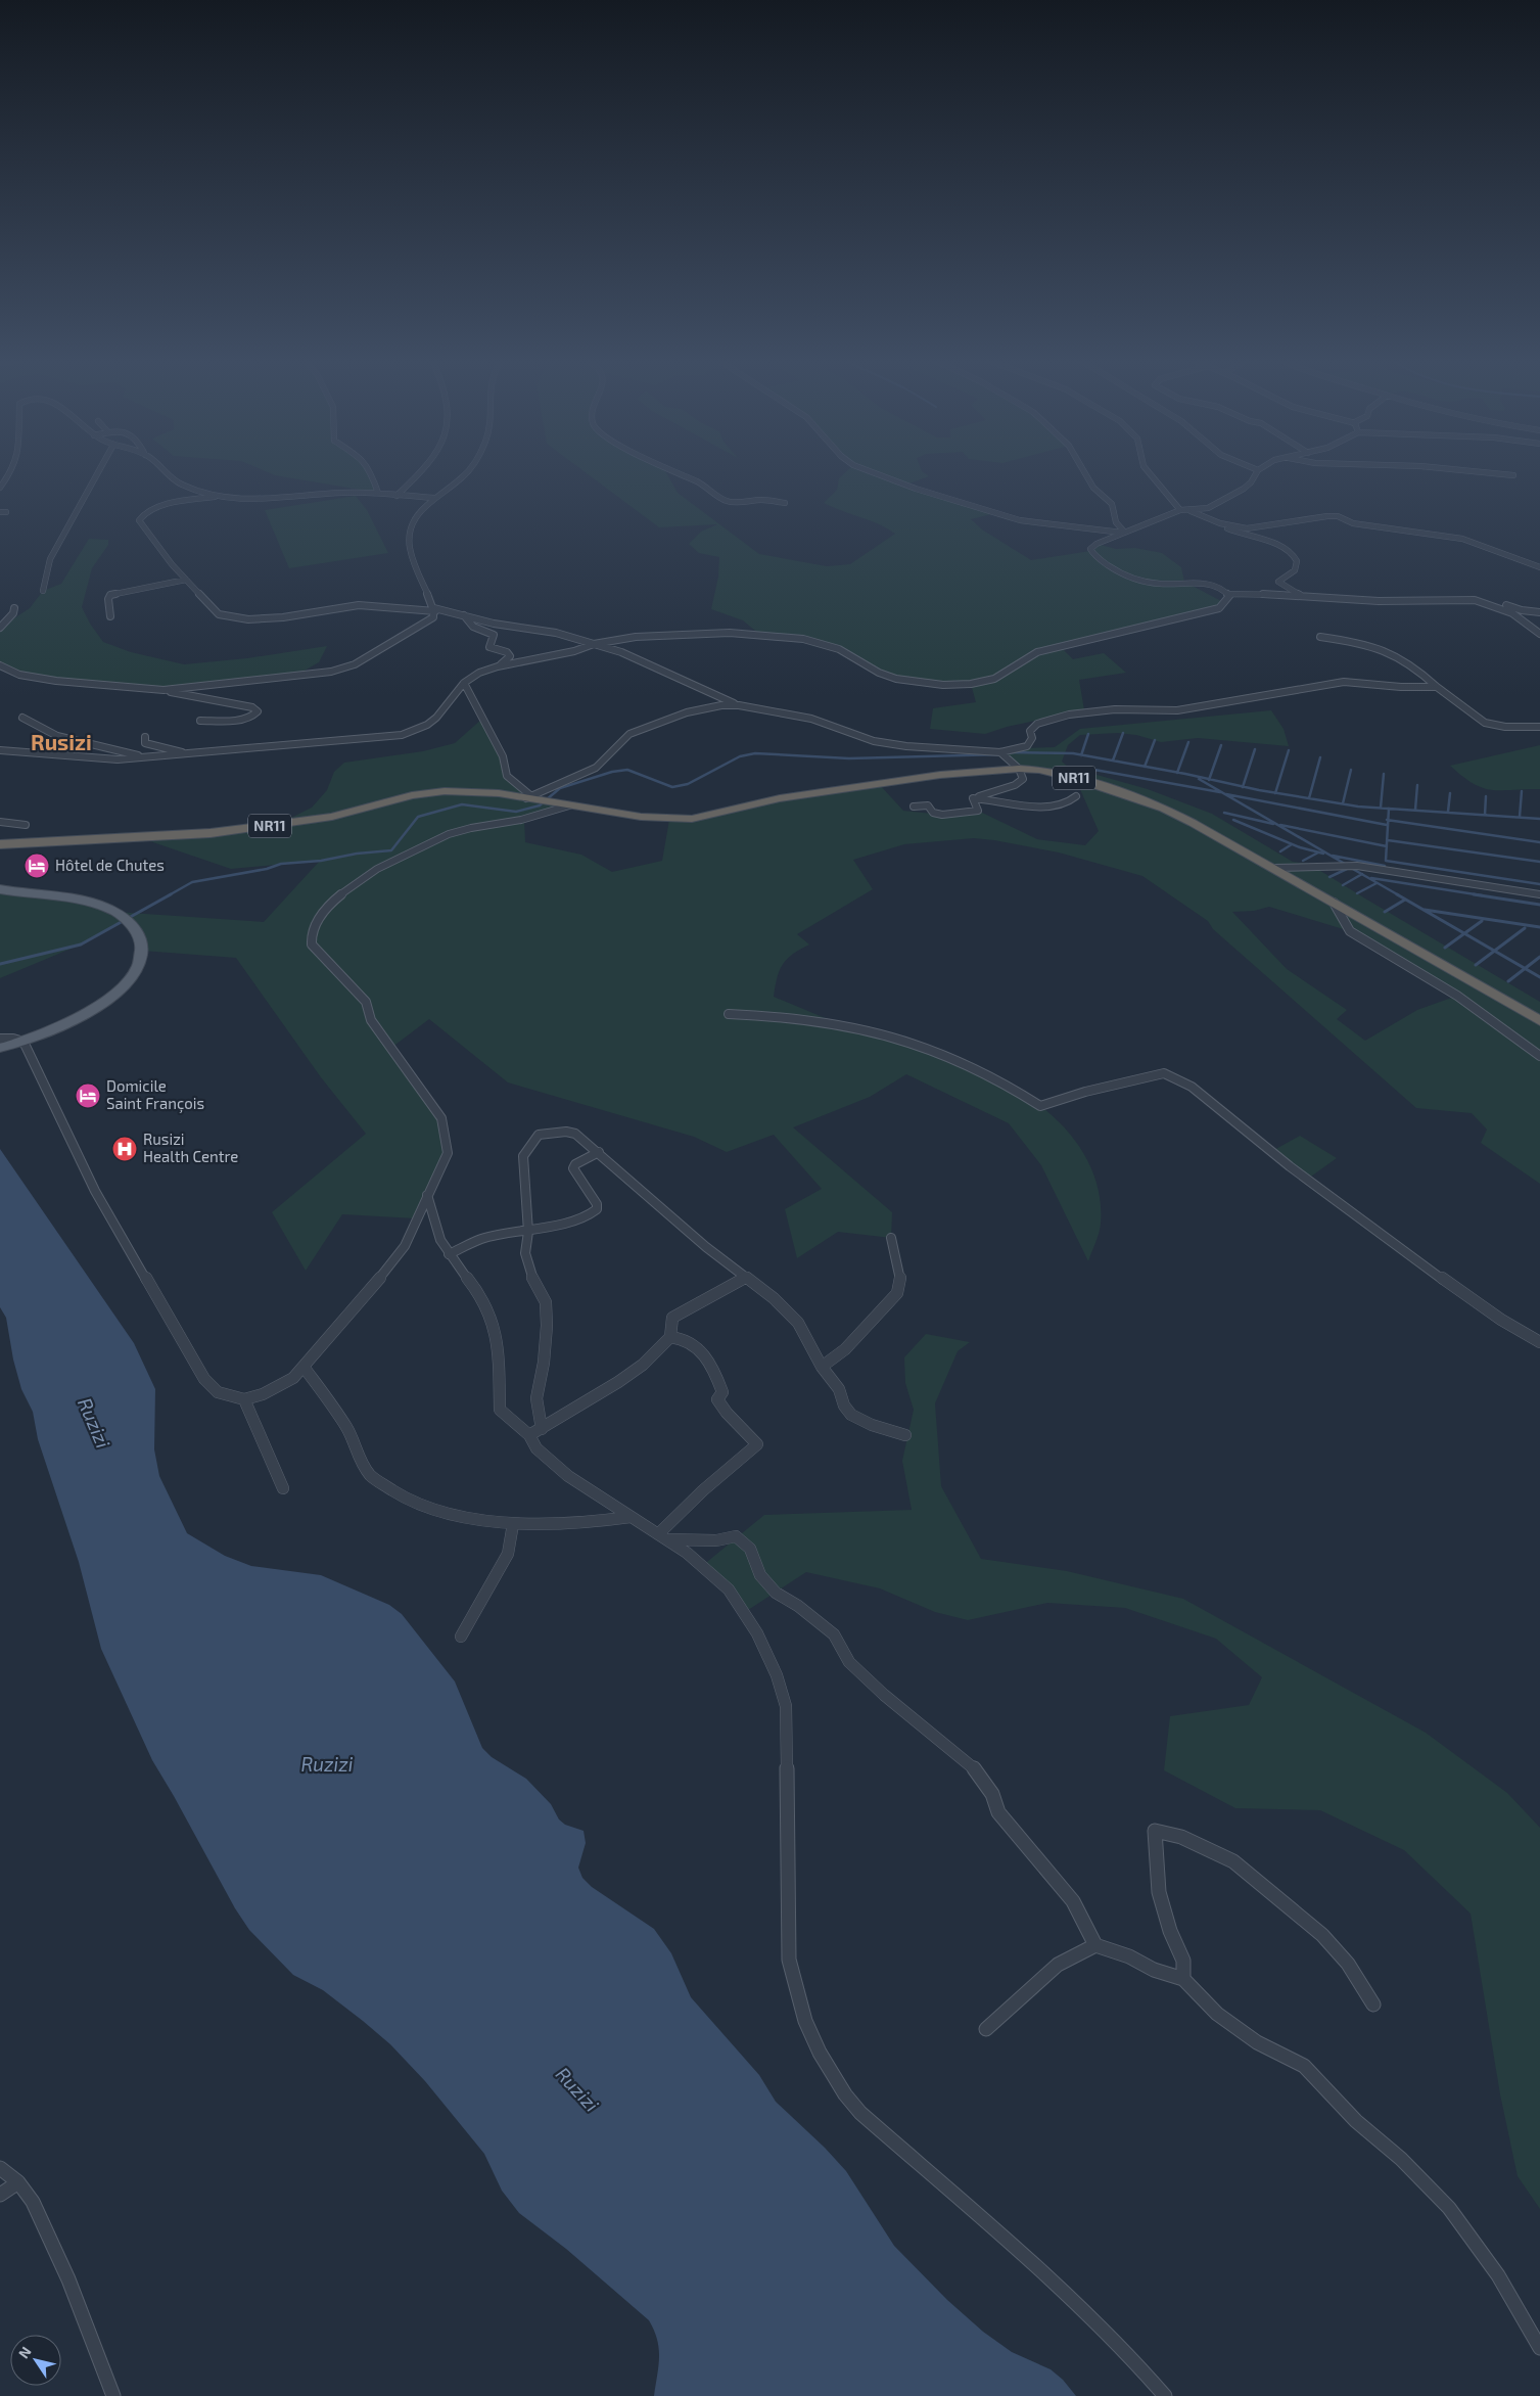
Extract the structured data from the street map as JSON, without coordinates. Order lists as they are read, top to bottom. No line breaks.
{"streets":{"highway":["NR11"]},"districts":["Rusizi"],"water":["Ruzizi"],"places":{"hotel":["Hôtel de Chutes","Domicile Saint François"],"hospital":["Rusizi Health Centre"]},"north":"top left"}
